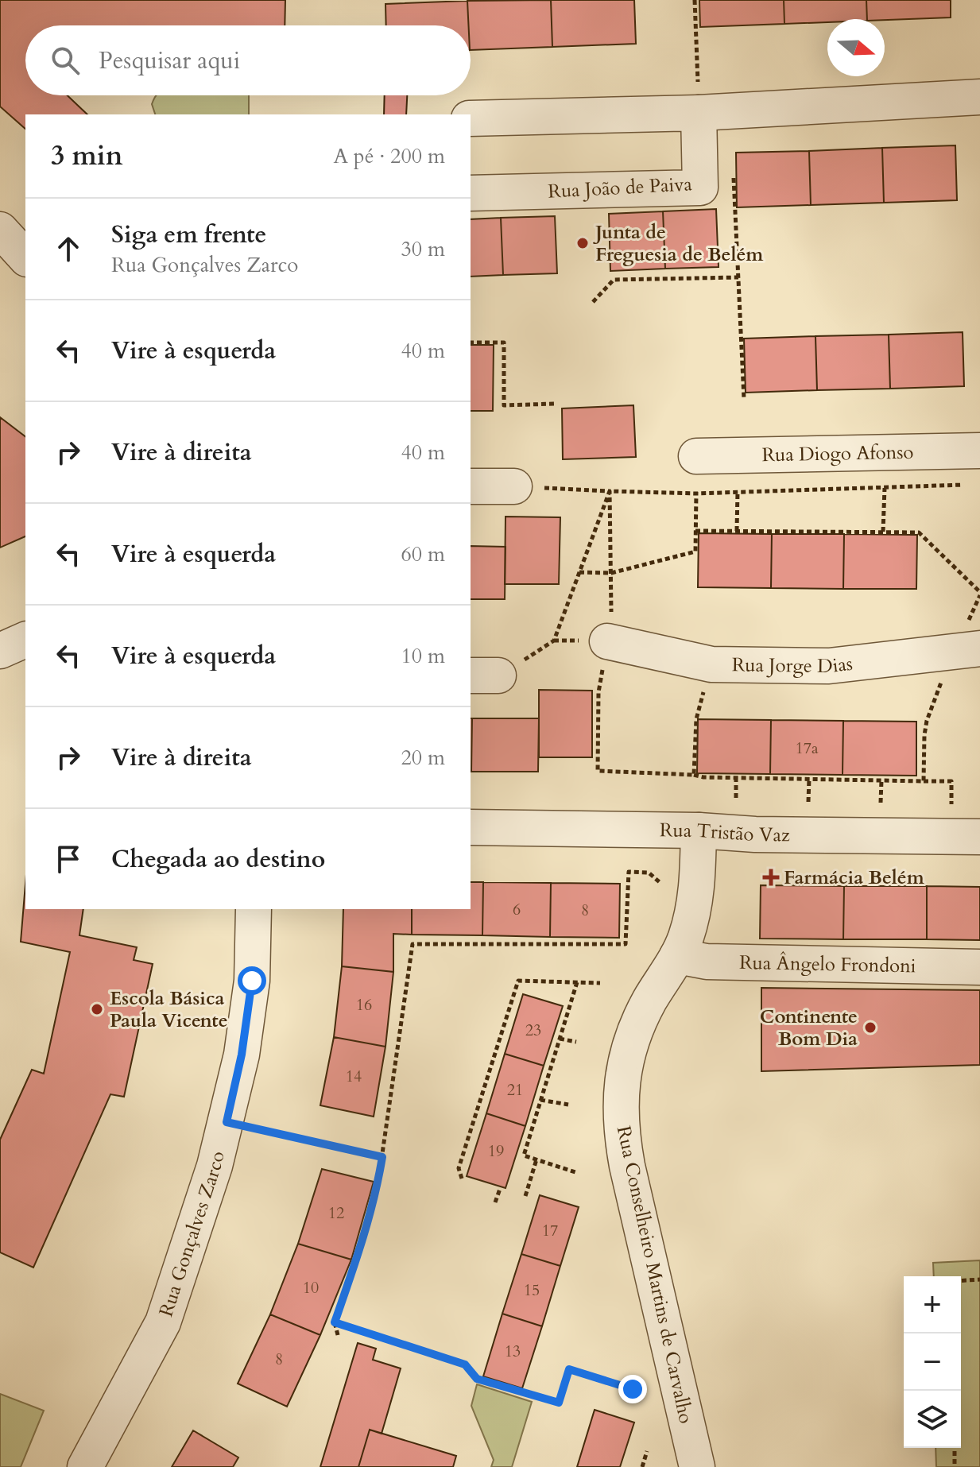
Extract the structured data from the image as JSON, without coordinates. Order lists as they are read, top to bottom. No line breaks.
{"streets":{"street":["Rua João de Paiva","Rua Diogo Afonso","Rua Jorge Dias","Rua Tristão Vaz","Rua Ângelo Frondoni","Rua Gonçalves Zarco","Rua Conselheiro Martins de Carvalho"]},"crossings":[["Rua Tristão Vaz","Rua Conselheiro Martins de Carvalho"],["Rua Ângelo Frondoni","Rua Conselheiro Martins de Carvalho"]],"places":{"other":["Junta de Freguesia de Belém","Escola Básica Paula Vicente","Continente Bom Dia"],"health":["Farmácia Belém"]},"house_numbers":["17a","6","8","16","23","14","21","19","12","17","10","15","13","8"],"north":"right","page":{"search":"Pesquisar aqui","heading":["3 min","A pé · 200 m"],"list":[["Siga em frente","Rua Gonçalves Zarco","30 m"],["Vire à esquerda","40 m"],["Vire à direita","40 m"],["Vire à esquerda","60 m"],["Vire à esquerda","10 m"],["Vire à direita","20 m"],"Chegada ao destino"],"map_buttons":["+","−"]}}
